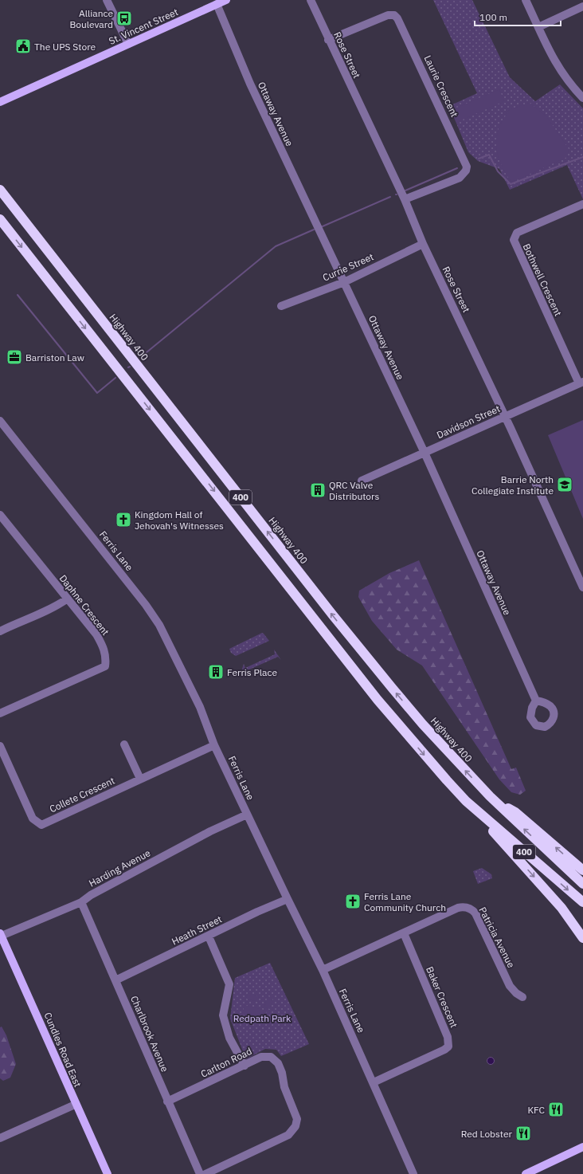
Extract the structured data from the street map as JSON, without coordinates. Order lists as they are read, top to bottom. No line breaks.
{"streets":{"highway":["Highway 400","400"],"main road":["St. Vincent Street","Cundles Road East"],"street":["Rose Street","Laurie Crescent","Ottaway Avenue","Currie Street","Bothwell Crescent","Davidson Street","Ferris Lane","Daphne Crescent","Collete Crescent","Harding Avenue","Heath Street","Patricia Avenue","Baker Crescent","Charlbrook Avenue","Carlton Road"]},"crossings":[["St. Vincent Street","Ottaway Avenue"],["Rose Street","Laurie Crescent"],["Rose Street","Currie Street"],["Rose Street","Davidson Street"],["Ottaway Avenue","Currie Street"],["Ottaway Avenue","Davidson Street"],["Bothwell Crescent","Davidson Street"],["Ferris Lane","Collete Crescent"],["Ferris Lane","Harding Avenue"],["Ferris Lane","Heath Street"],["Ferris Lane","Patricia Avenue"],["Ferris Lane","Baker Crescent"],["Harding Avenue","Charlbrook Avenue"],["Harding Avenue","Cundles Road East"],["Heath Street","Charlbrook Avenue"],["Patricia Avenue","Baker Crescent"],["Charlbrook Avenue","Carlton Road"]],"parks":["Redpath Park"],"places":{"bus stop":["Alliance Boulevard"],"public building":["The UPS Store"],"office":["Barriston Law"],"school or university":["Barrie North Collegiate Institute"],"building":["QRC Valve Distributors","Ferris Place"],"church":["Kingdom Hall of Jehovah's Witnesses","Ferris Lane Community Church"],"restaurant":["KFC","Red Lobster"]},"scale_bar":"100 m"}
